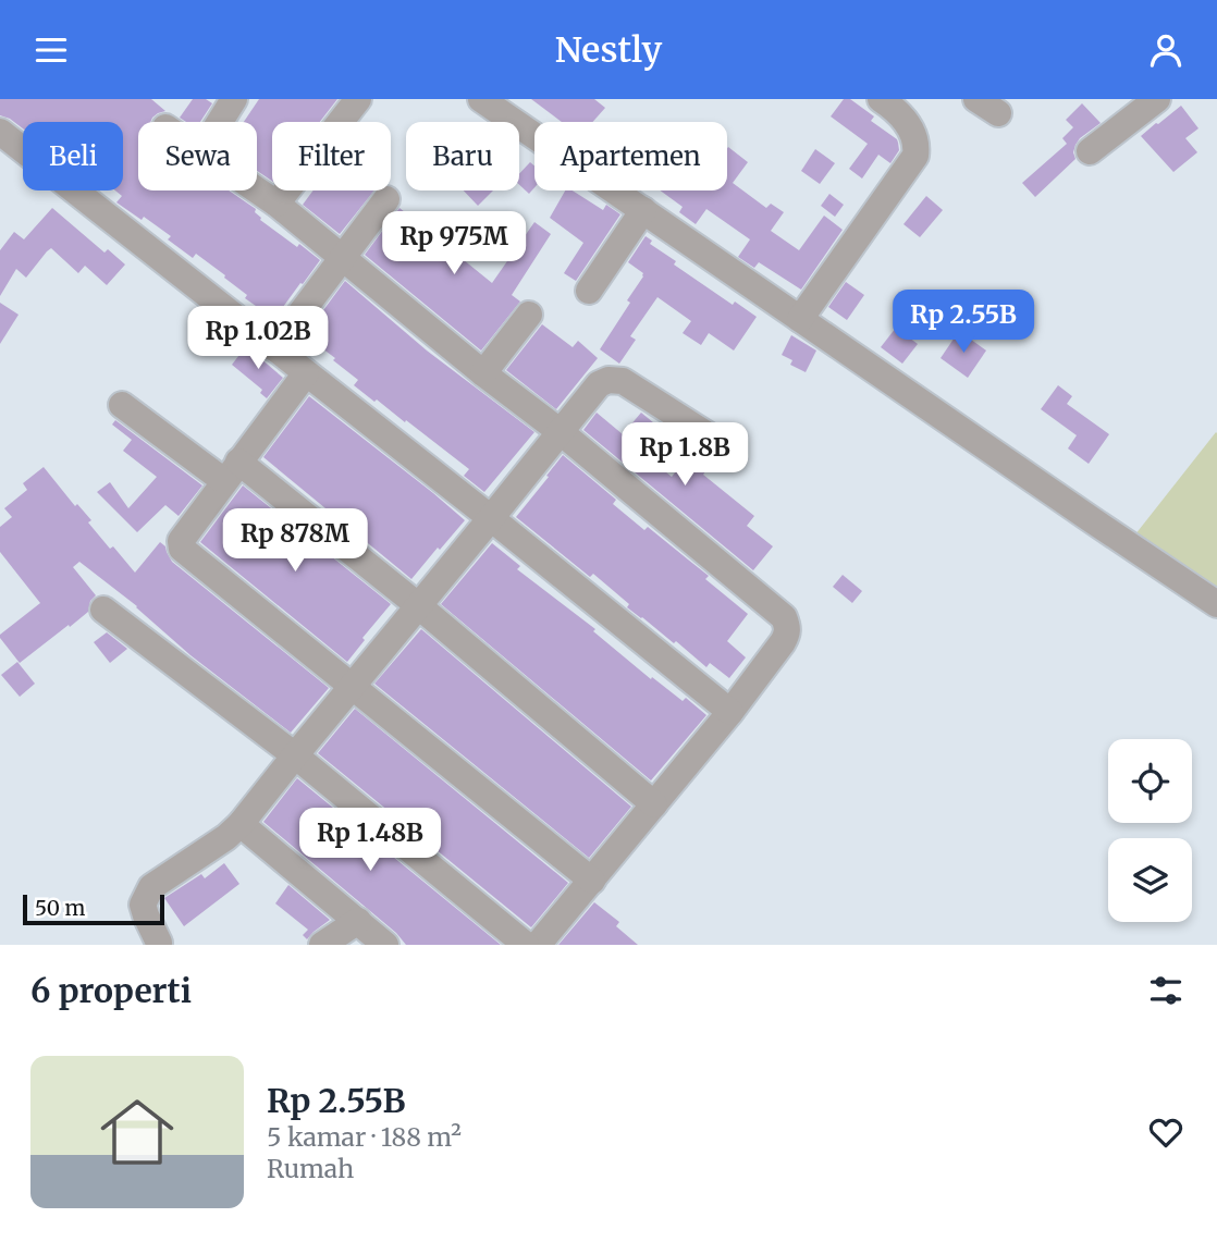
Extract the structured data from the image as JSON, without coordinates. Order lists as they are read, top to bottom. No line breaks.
{"scale_bar":"50 m","page":{"header":"Nestly","chip":["Beli","Sewa","Filter","Baru","Apartemen"],"price":["Rp 975M","Rp 2.55B","Rp 1.02B","Rp 1.8B","Rp 878M","Rp 1.48B"],"scale":"50 m","heading":"6 properti","list":[{"name":"Rp 2.55B","note":"5 kamar · 188 m² · Rumah"}]}}
